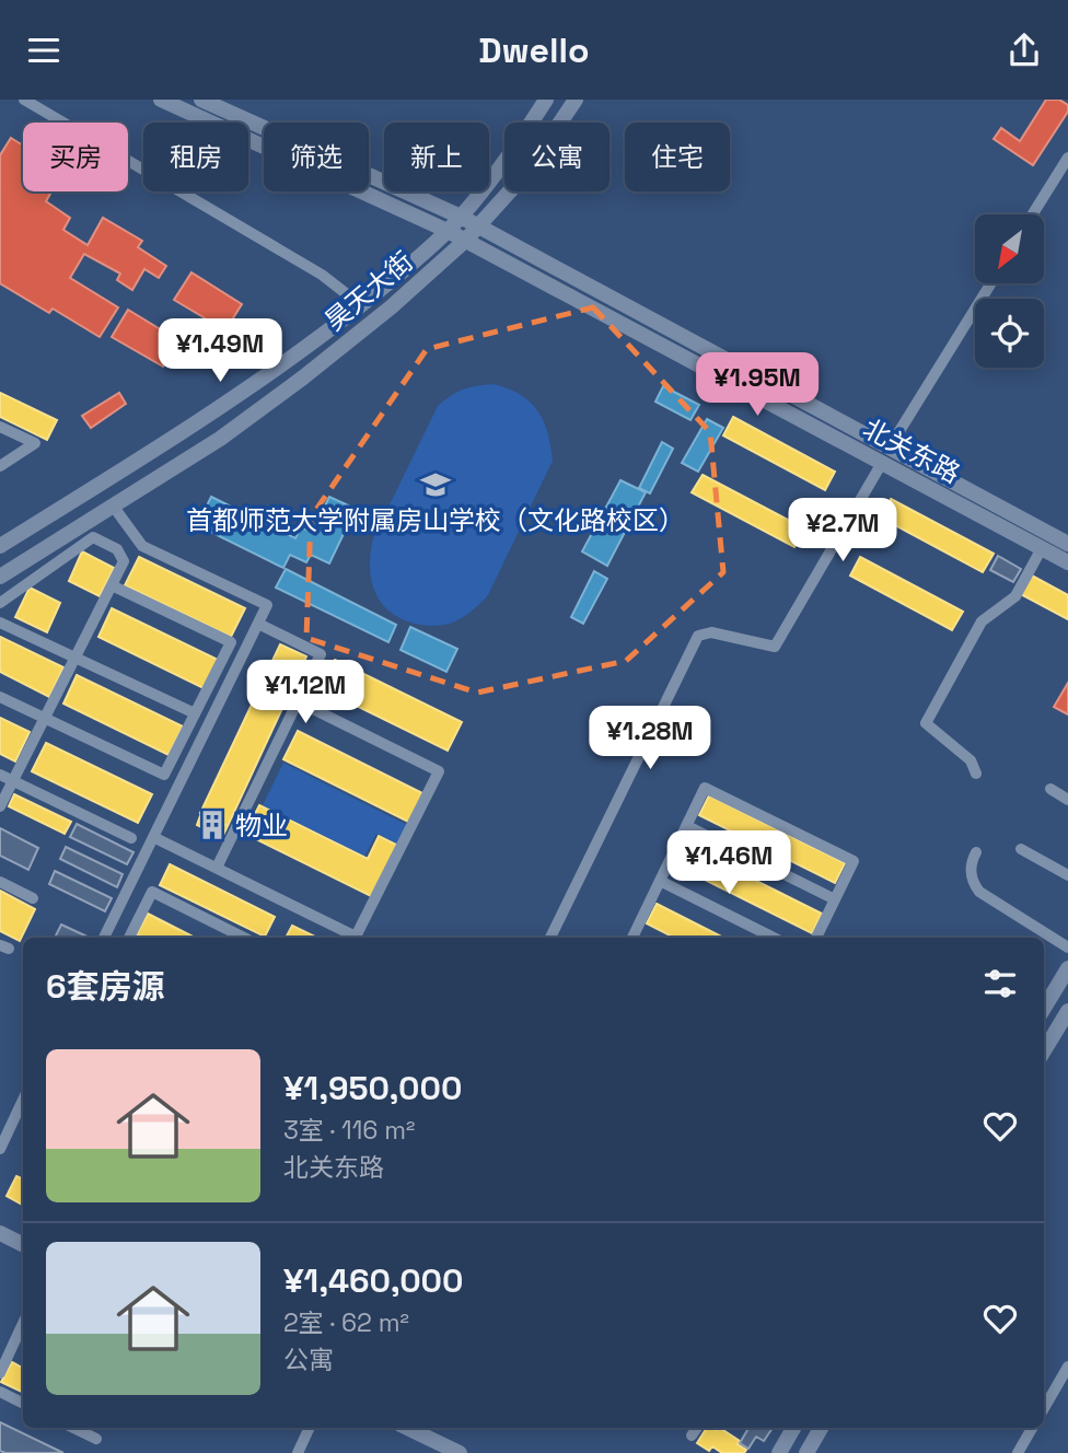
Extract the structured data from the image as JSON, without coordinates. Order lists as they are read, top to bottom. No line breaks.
{"streets":{"main road":["昊天大街","北关东路"]},"crossings":[["昊天大街","北关东路"]],"places":{"school or university":["首都师范大学附属房山学校（文化路校区）"],"building":["物业"]},"north":"bottom left","page":{"header":"Dwello","chip":["买房","租房","筛选","新上","公寓","住宅"],"price":["¥1.49M","¥1.95M","¥2.7M","¥1.12M","¥1.28M","¥1.46M"],"heading":"6套房源","list":[{"name":"¥1,950,000","note":"3室 · 116 m² · 北关东路"},{"name":"¥1,460,000","note":"2室 · 62 m² · 公寓"}]}}
